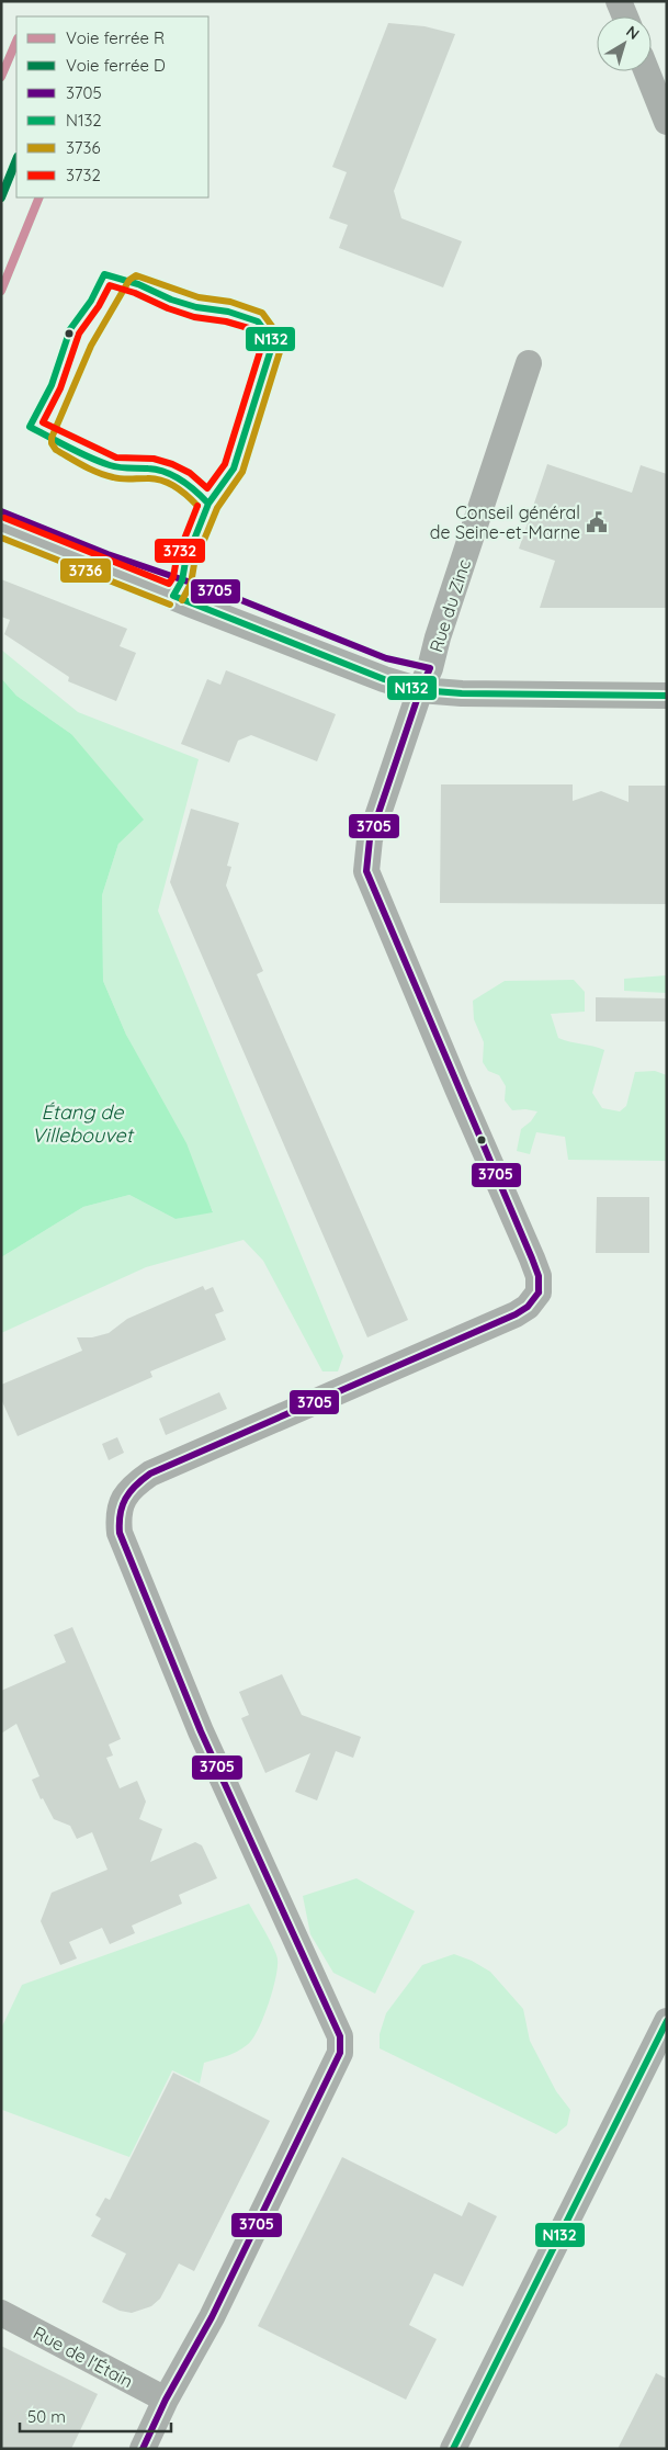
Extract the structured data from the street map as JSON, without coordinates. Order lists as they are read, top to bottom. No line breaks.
{"streets":{"street":["Rue du Zinc","Rue de l'Étain"]},"crossings":[["Rue du Zinc","Rue de l'Étain"]],"water":["Étang de Villebouvet"],"places":{"public building":["Conseil général de Seine-et-Marne"]},"lines":["rail line R","rail line D","transit line N132","transit line 3736","transit line 3732","transit line 3705"],"legend":["Voie ferrée R","Voie ferrée D","3705","N132","3736","3732"],"scale_bar":"50 m","north":"top right"}
